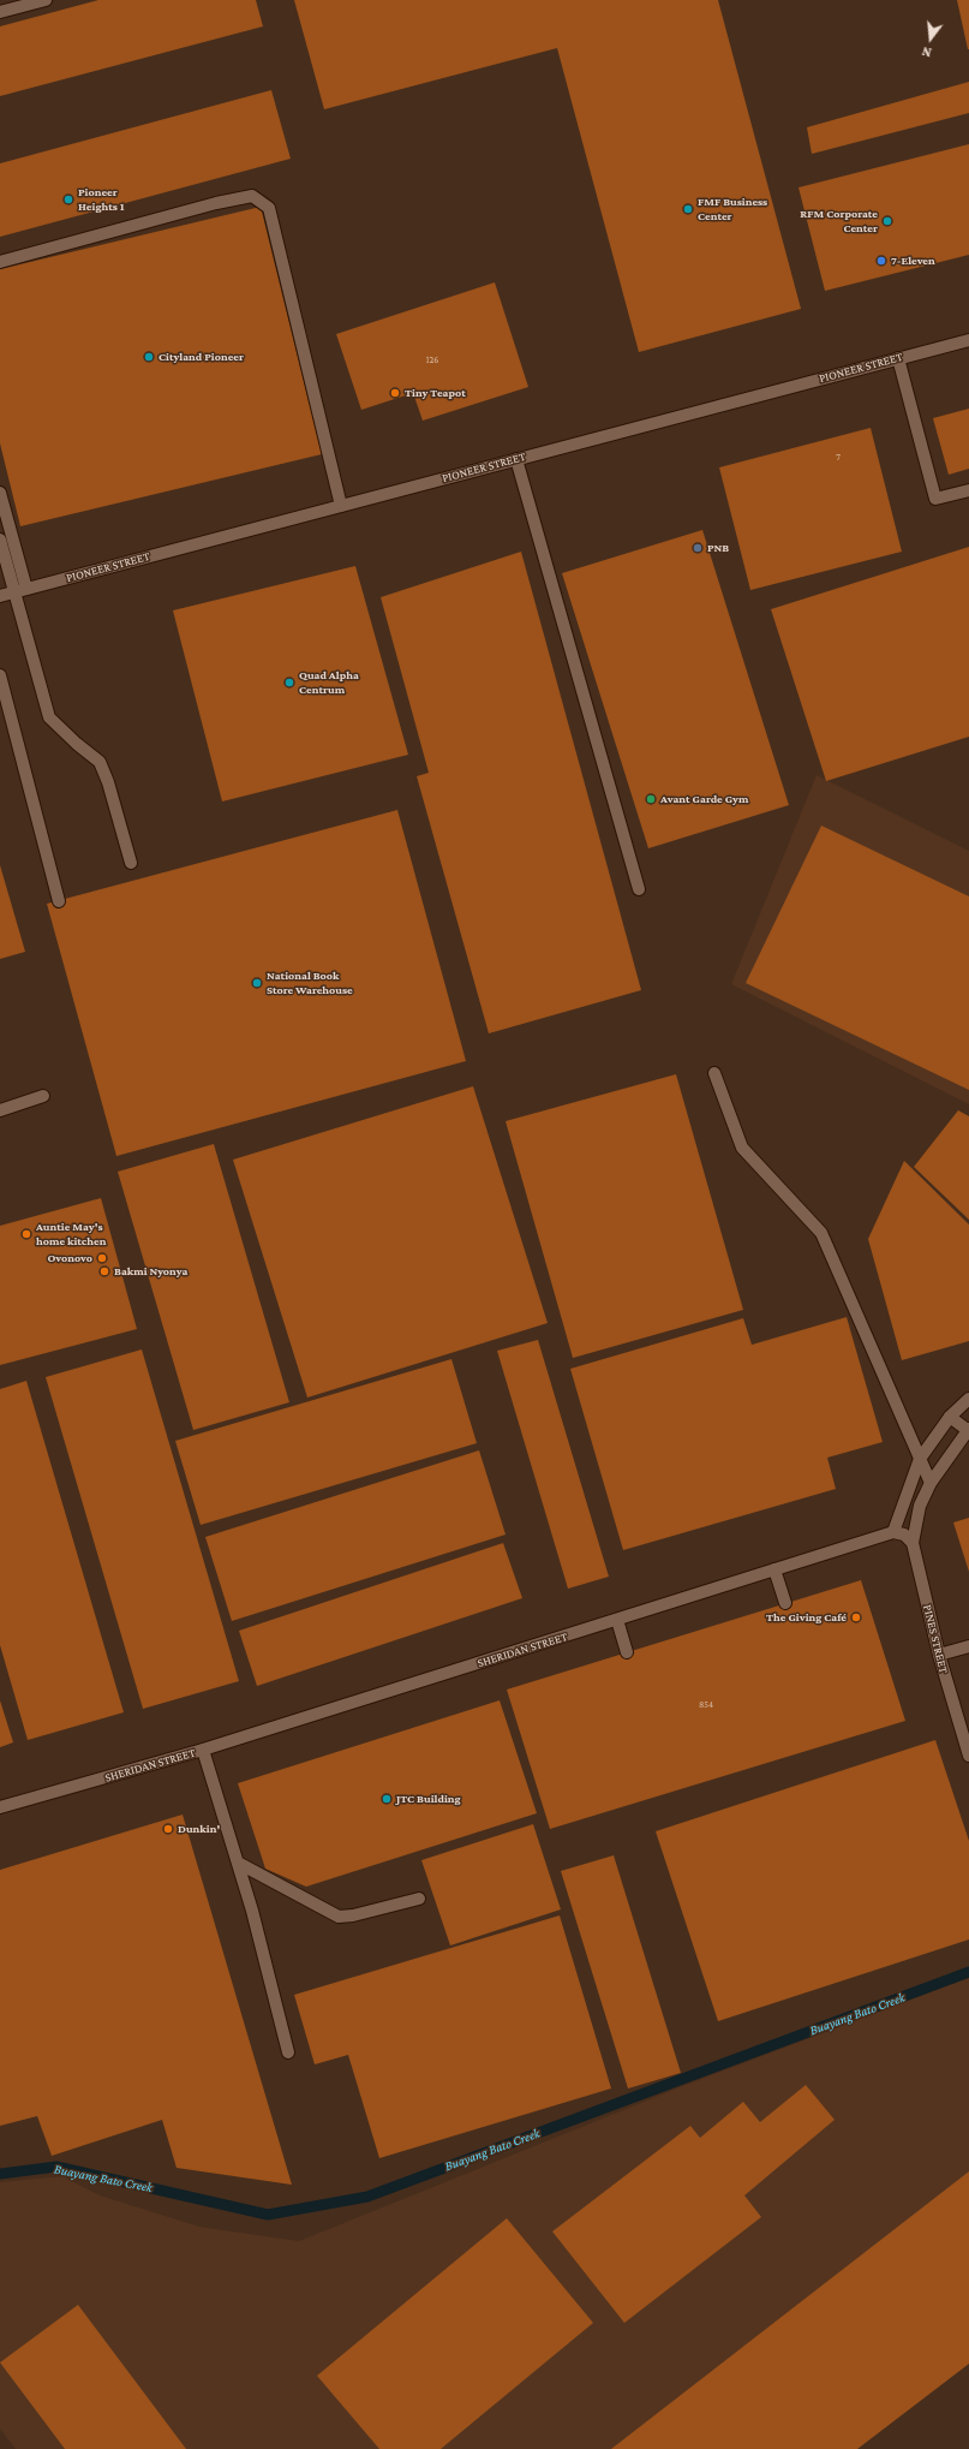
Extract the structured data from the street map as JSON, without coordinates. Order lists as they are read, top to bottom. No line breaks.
{"streets":{"main road":["PIONEER STREET","PINES STREET","SHERIDAN STREET"]},"water":["Buayang Bato Creek"],"places":["Pioneer Heights 1","FMF Business Center","RFM Corporate Center","7-Eleven","Cityland Pioneer","Tiny Teapot","PNB","Quad Alpha Centrum","Avant Garde Gym","National Book Store Warehouse","Auntie May's home kitchen","Ovonovo","Bakmi Nyonya","The Giving Café","JTC Building","Dunkin'"],"house_numbers":["126","7","854"],"north":"bottom"}
